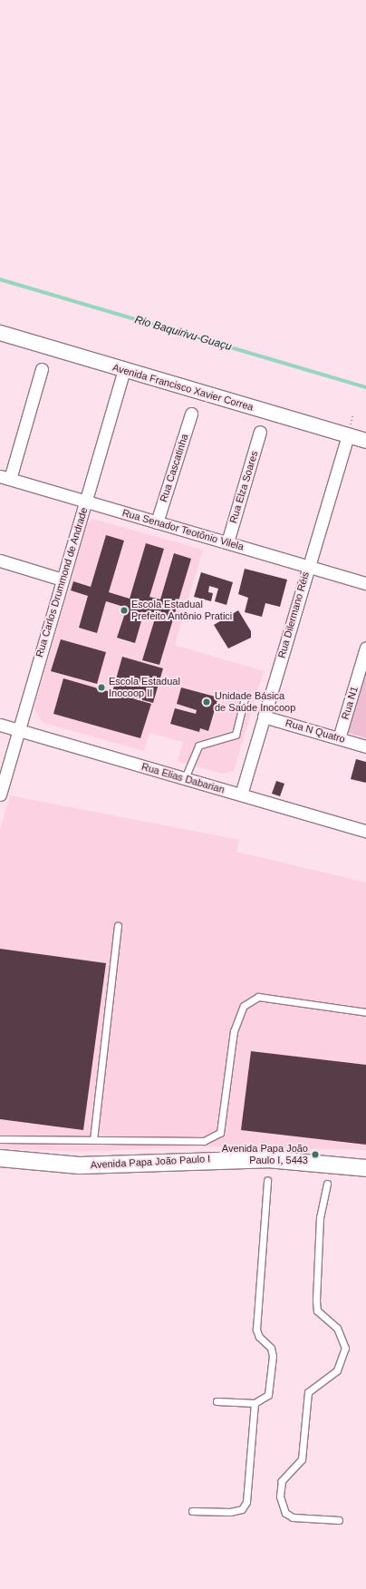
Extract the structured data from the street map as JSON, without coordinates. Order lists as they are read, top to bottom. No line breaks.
{"streets":{"main road":["Avenida Papa João Paulo I"],"street":["Avenida Francisco Xavier Correa","Rua Cascatinha","Rua Elza Soares","Rua Senador Teotônio Vilela","Rua Carlos Drummond de Andrade","Rua Dilermano Réis","Rua N1","Rua N Quatro","Rua Elias Dabarian"]},"crossings":[["Avenida Francisco Xavier Correa","Rua Carlos Drummond de Andrade"],["Avenida Francisco Xavier Correa","Rua Dilermano Réis"],["Rua Cascatinha","Rua Senador Teotônio Vilela"],["Rua Elza Soares","Rua Senador Teotônio Vilela"],["Rua Senador Teotônio Vilela","Rua Carlos Drummond de Andrade"],["Rua Senador Teotônio Vilela","Rua Dilermano Réis"],["Rua Carlos Drummond de Andrade","Rua Elias Dabarian"],["Rua Dilermano Réis","Rua N Quatro"],["Rua Dilermano Réis","Rua Elias Dabarian"],["Rua N1","Rua N Quatro"]],"water":["Rio Baquirivu-Guaçu"],"places":["Escola Estadual Prefeito Antônio Pratici","Escola Estadual Inocoop II","Unidade Básica de Saúde Inocoop","Avenida Papa João Paulo I, 5443"]}
